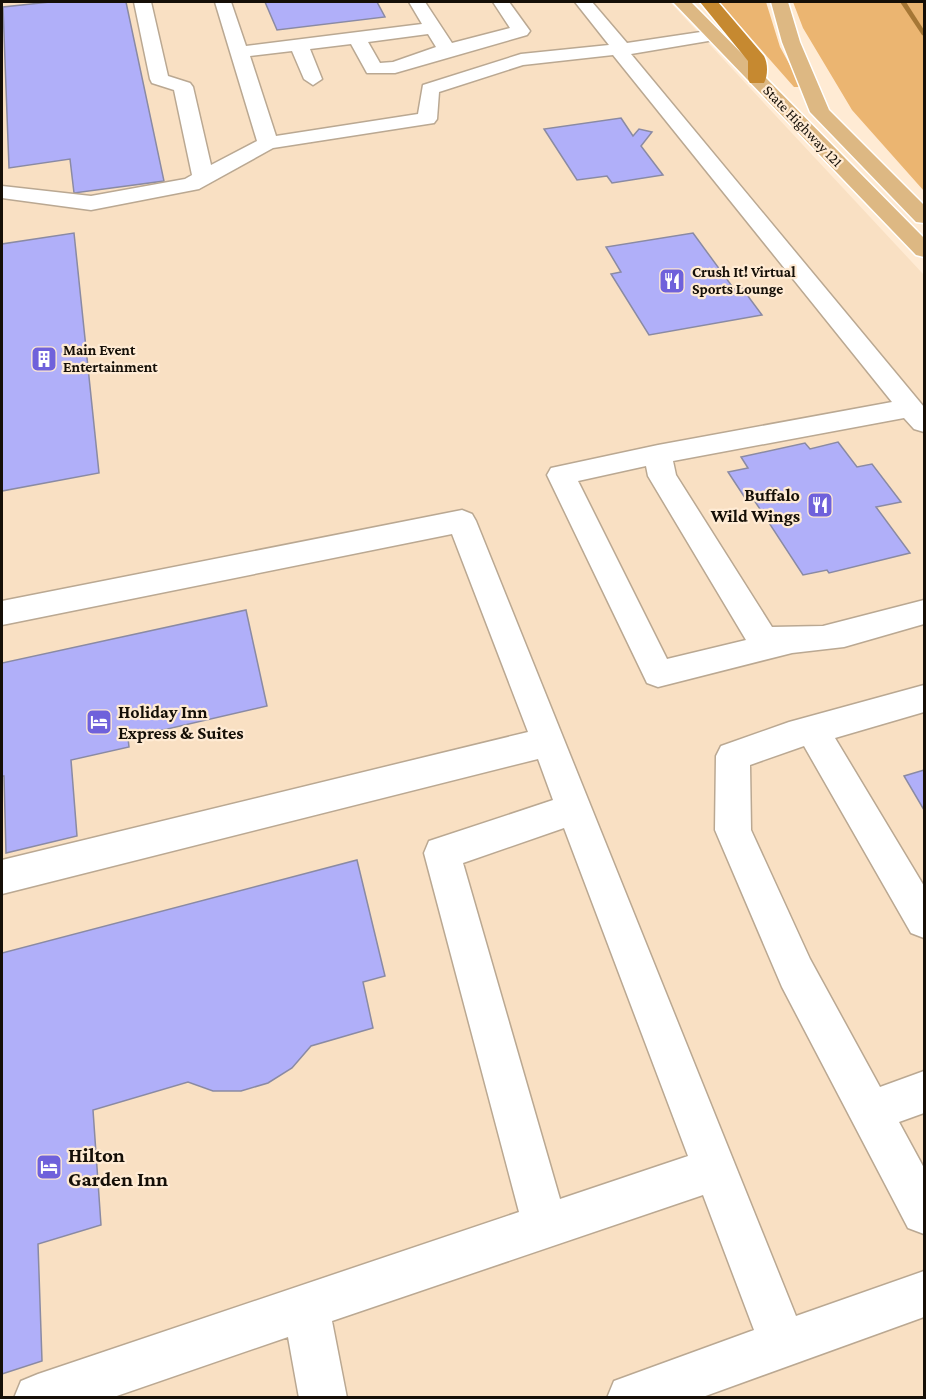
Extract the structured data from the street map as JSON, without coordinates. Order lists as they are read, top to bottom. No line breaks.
{"streets":{"main road":["State Highway 121"]},"places":{"restaurant":["Crush It! Virtual Sports Lounge","Buffalo Wild Wings"],"building":["Main Event Entertainment"],"hotel":["Holiday Inn Express & Suites","Hilton Garden Inn"]}}
